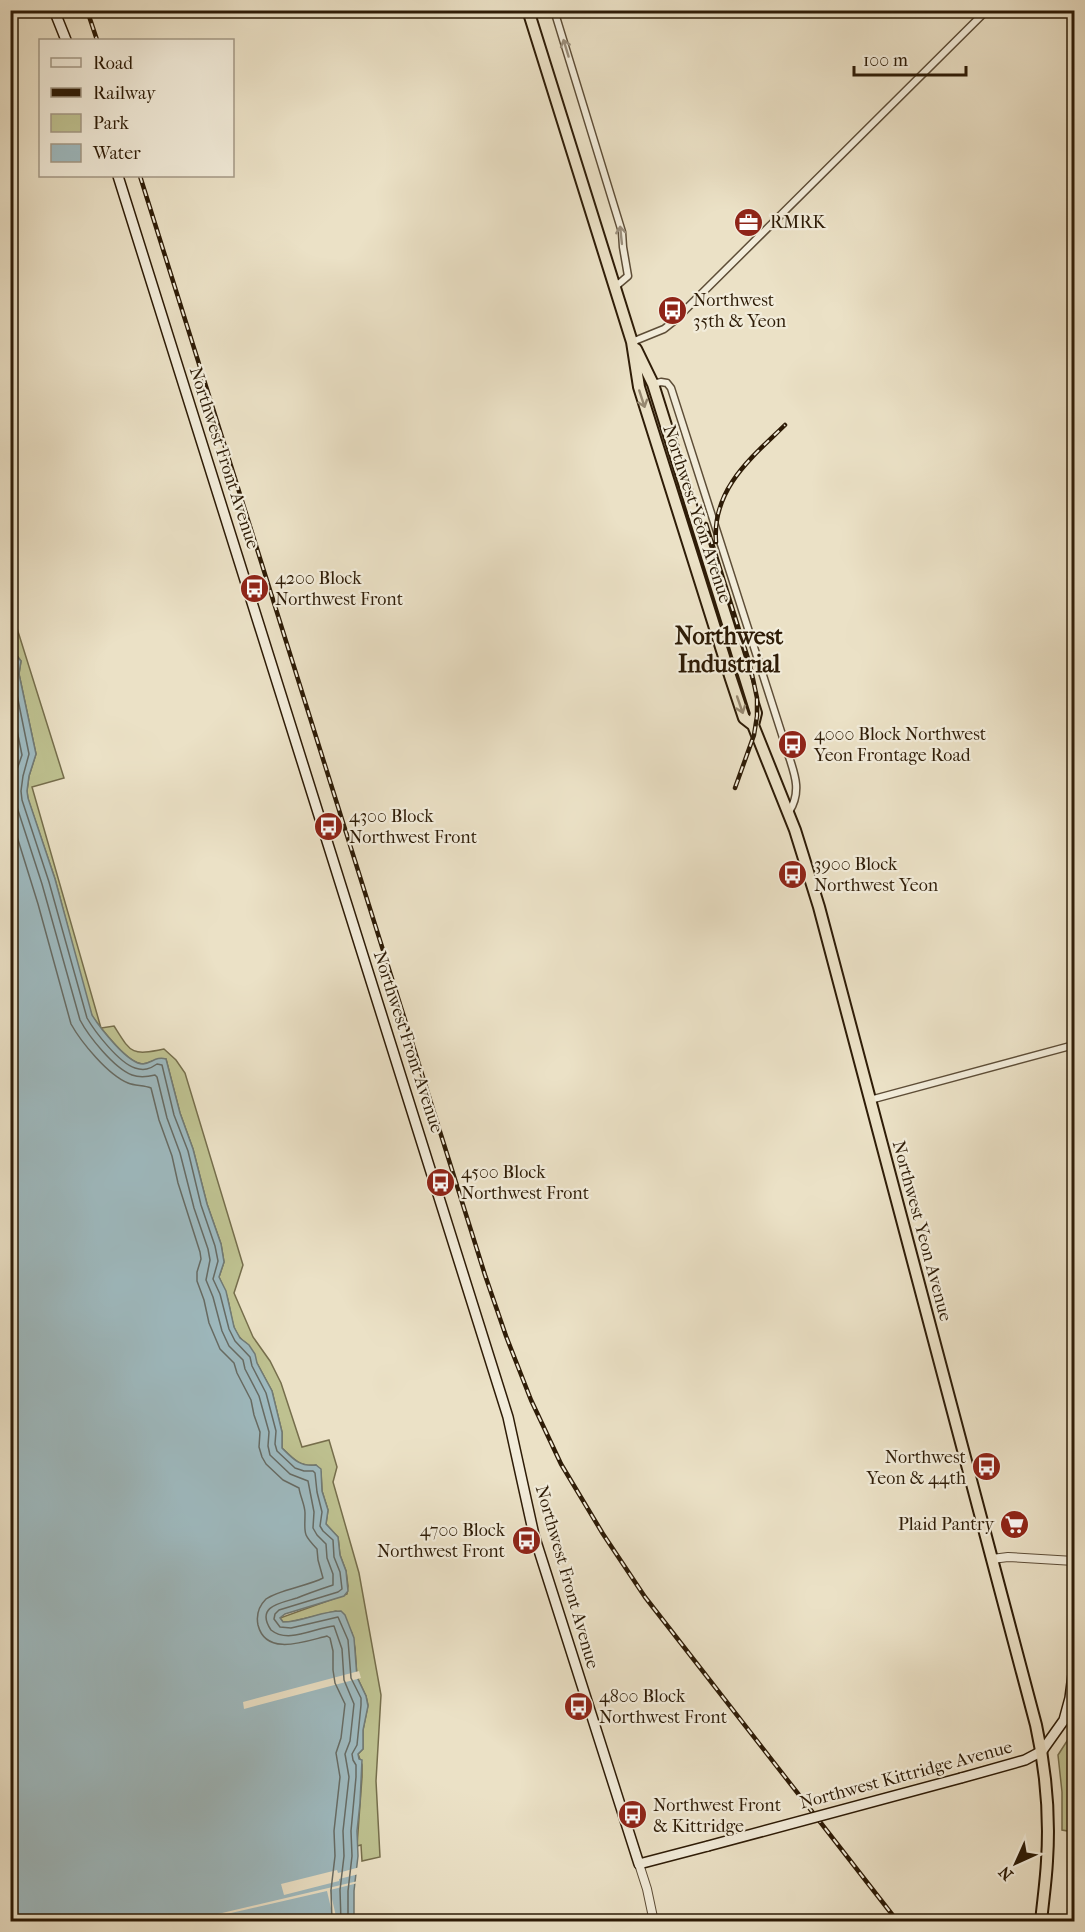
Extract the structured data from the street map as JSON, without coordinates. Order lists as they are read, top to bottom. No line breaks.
{"streets":{"highway":["Northwest Yeon Avenue"],"main road":["Northwest Front Avenue","Northwest Kittridge Avenue"]},"crossings":[["Northwest Front Avenue","Northwest Kittridge Avenue"],["Northwest Yeon Avenue","Northwest Kittridge Avenue"]],"districts":["Northwest Industrial"],"places":{"office":["RMRK"],"bus stop":["Northwest 35th & Yeon","4200 Block Northwest Front","4000 Block Northwest Yeon Frontage Road","4300 Block Northwest Front","3900 Block Northwest Yeon","4500 Block Northwest Front","Northwest Yeon & 44th","4700 Block Northwest Front","4800 Block Northwest Front","Northwest Front & Kittridge"],"supermarket":["Plaid Pantry"]},"legend":["Road","Railway","Park","Water"],"scale_bar":"100 m","north":"bottom left"}
